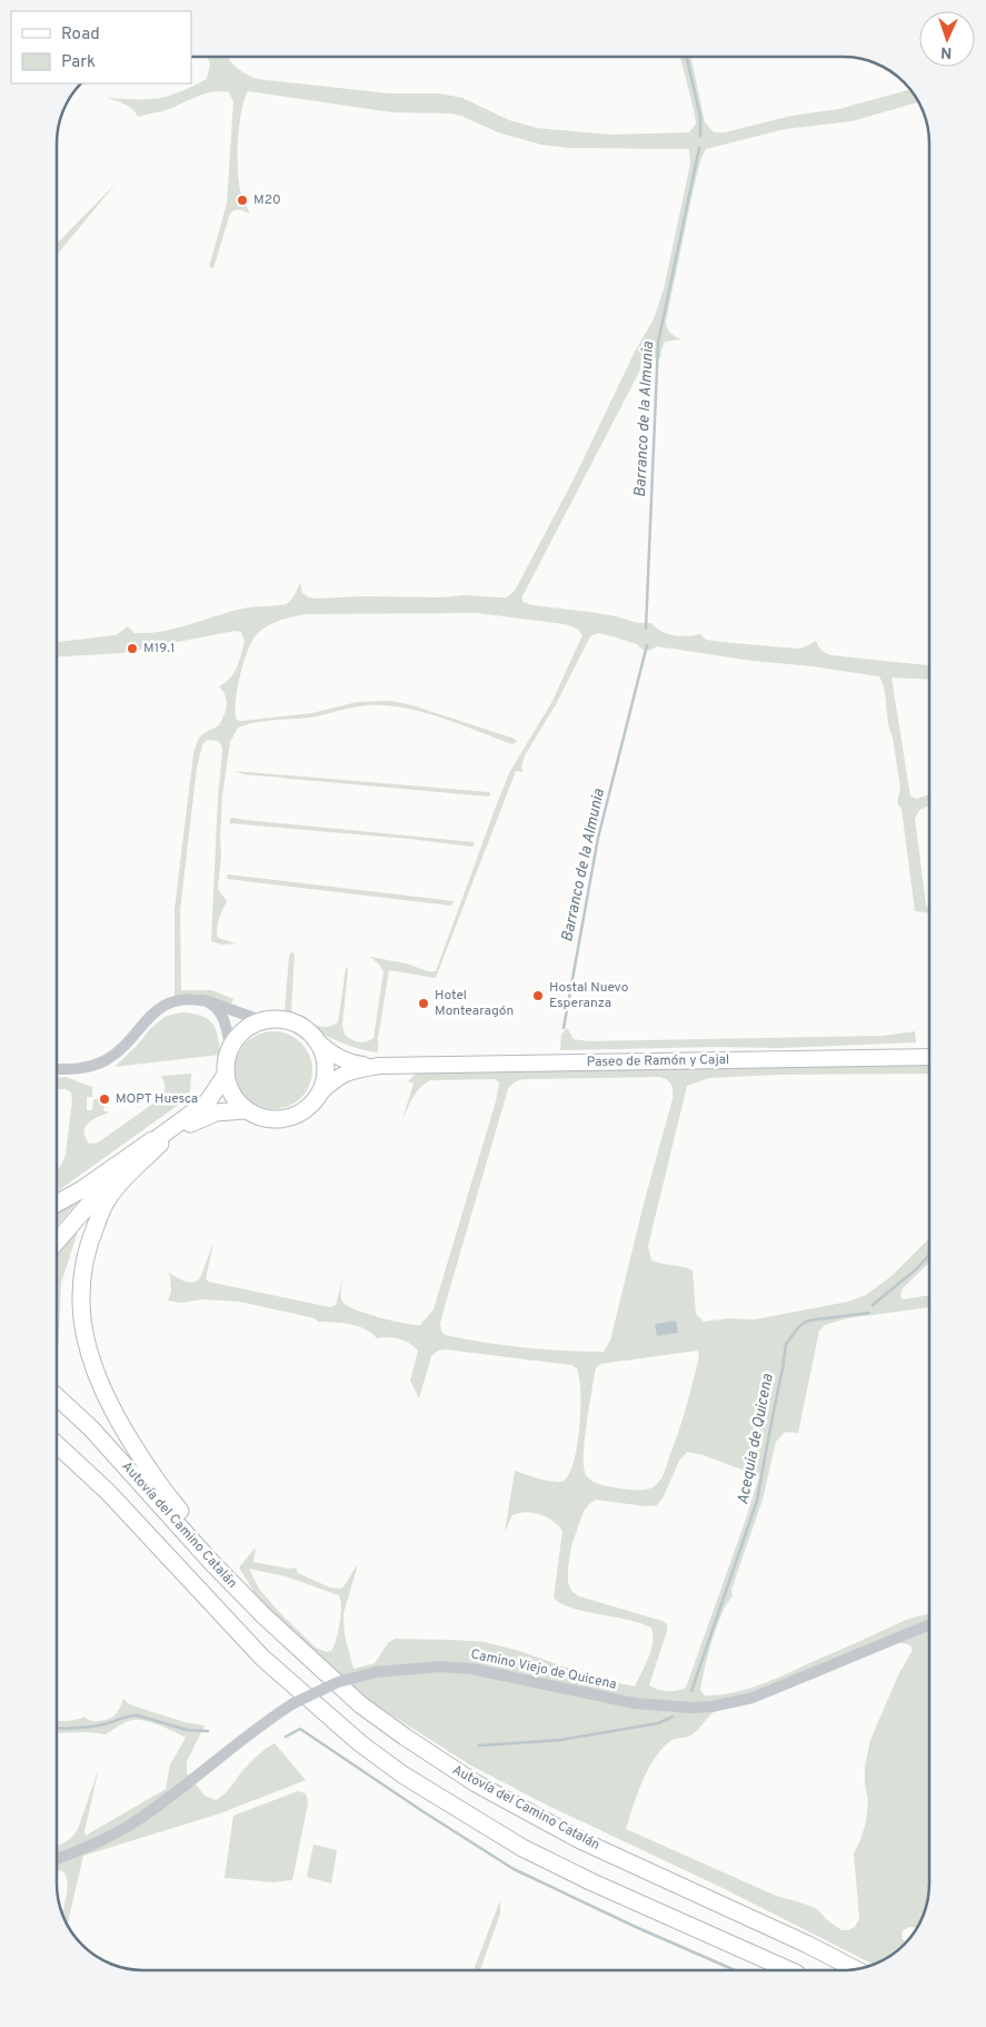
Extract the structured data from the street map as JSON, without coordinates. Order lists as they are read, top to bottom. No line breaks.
{"streets":{"highway":["Autovía del Camino Catalán"],"main road":["Paseo de Ramón y Cajal"],"street":["Camino Viejo de Quicena"]},"water":["Barranco de la Almunia","Acequia de Quicena"],"places":["M20","M19.1","Hostal Nuevo Esperanza","Hotel Montearagón","MOPT Huesca"],"legend":["Road","Park"],"north":"bottom"}
